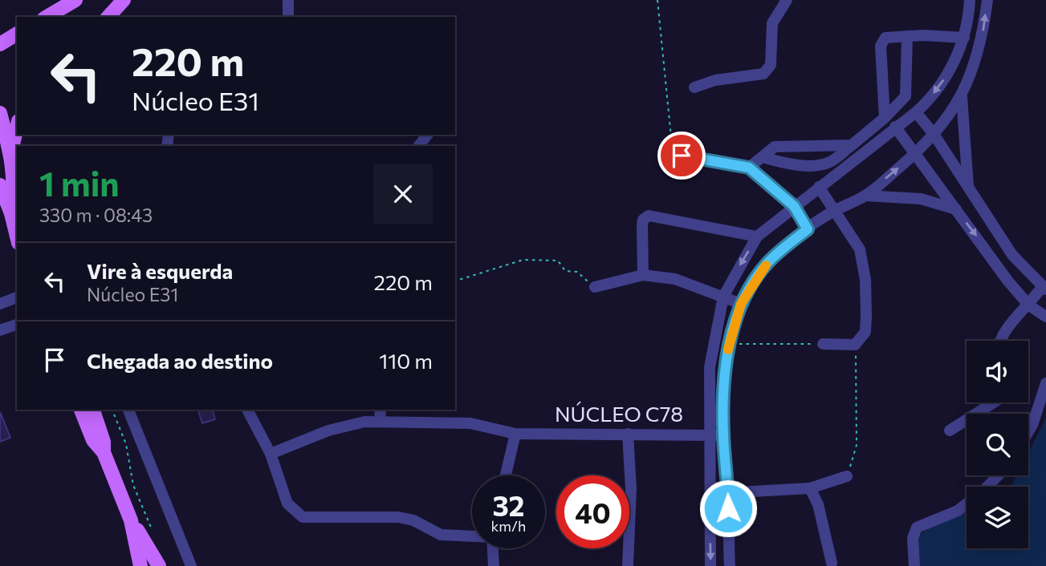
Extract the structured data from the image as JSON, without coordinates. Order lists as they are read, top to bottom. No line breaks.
{"streets":{"street":["NÚCLEO C78"]},"page":{"turn":["220 m","Núcleo E31"],"heading":["1 min","330 m · 08:43"],"list":[{"name":"Vire à esquerda","note":"Núcleo E31","value":"220 m"},{"name":"Chegada ao destino","value":"110 m"}],"speed":"32 km/h","limit":"40"}}
